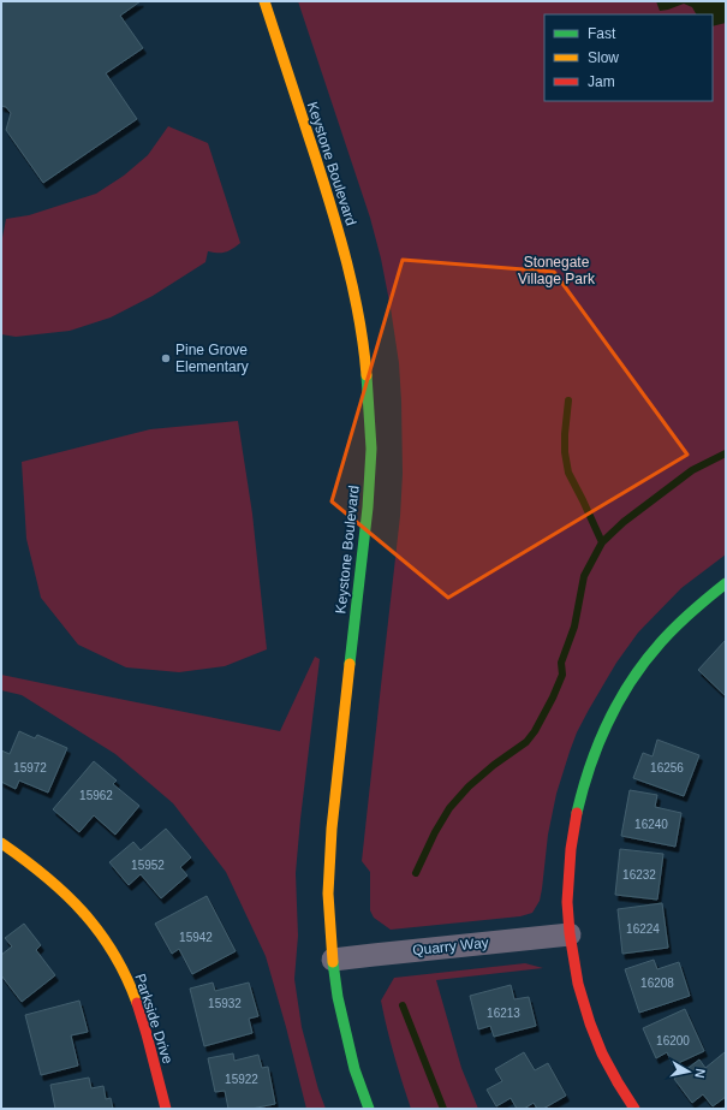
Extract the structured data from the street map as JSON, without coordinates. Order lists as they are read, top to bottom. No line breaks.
{"streets":{"street":["Keystone Boulevard","Quarry Way","Parkside Drive"]},"crossings":[["Keystone Boulevard","Quarry Way"]],"parks":["Stonegate Village Park"],"places":["Pine Grove Elementary"],"house_numbers":["15972","16256","15962","16240","15952","16232","16224","15942","16208","15932","16213","16200","15922"],"legend":["Fast","Slow","Jam"],"north":"right"}
